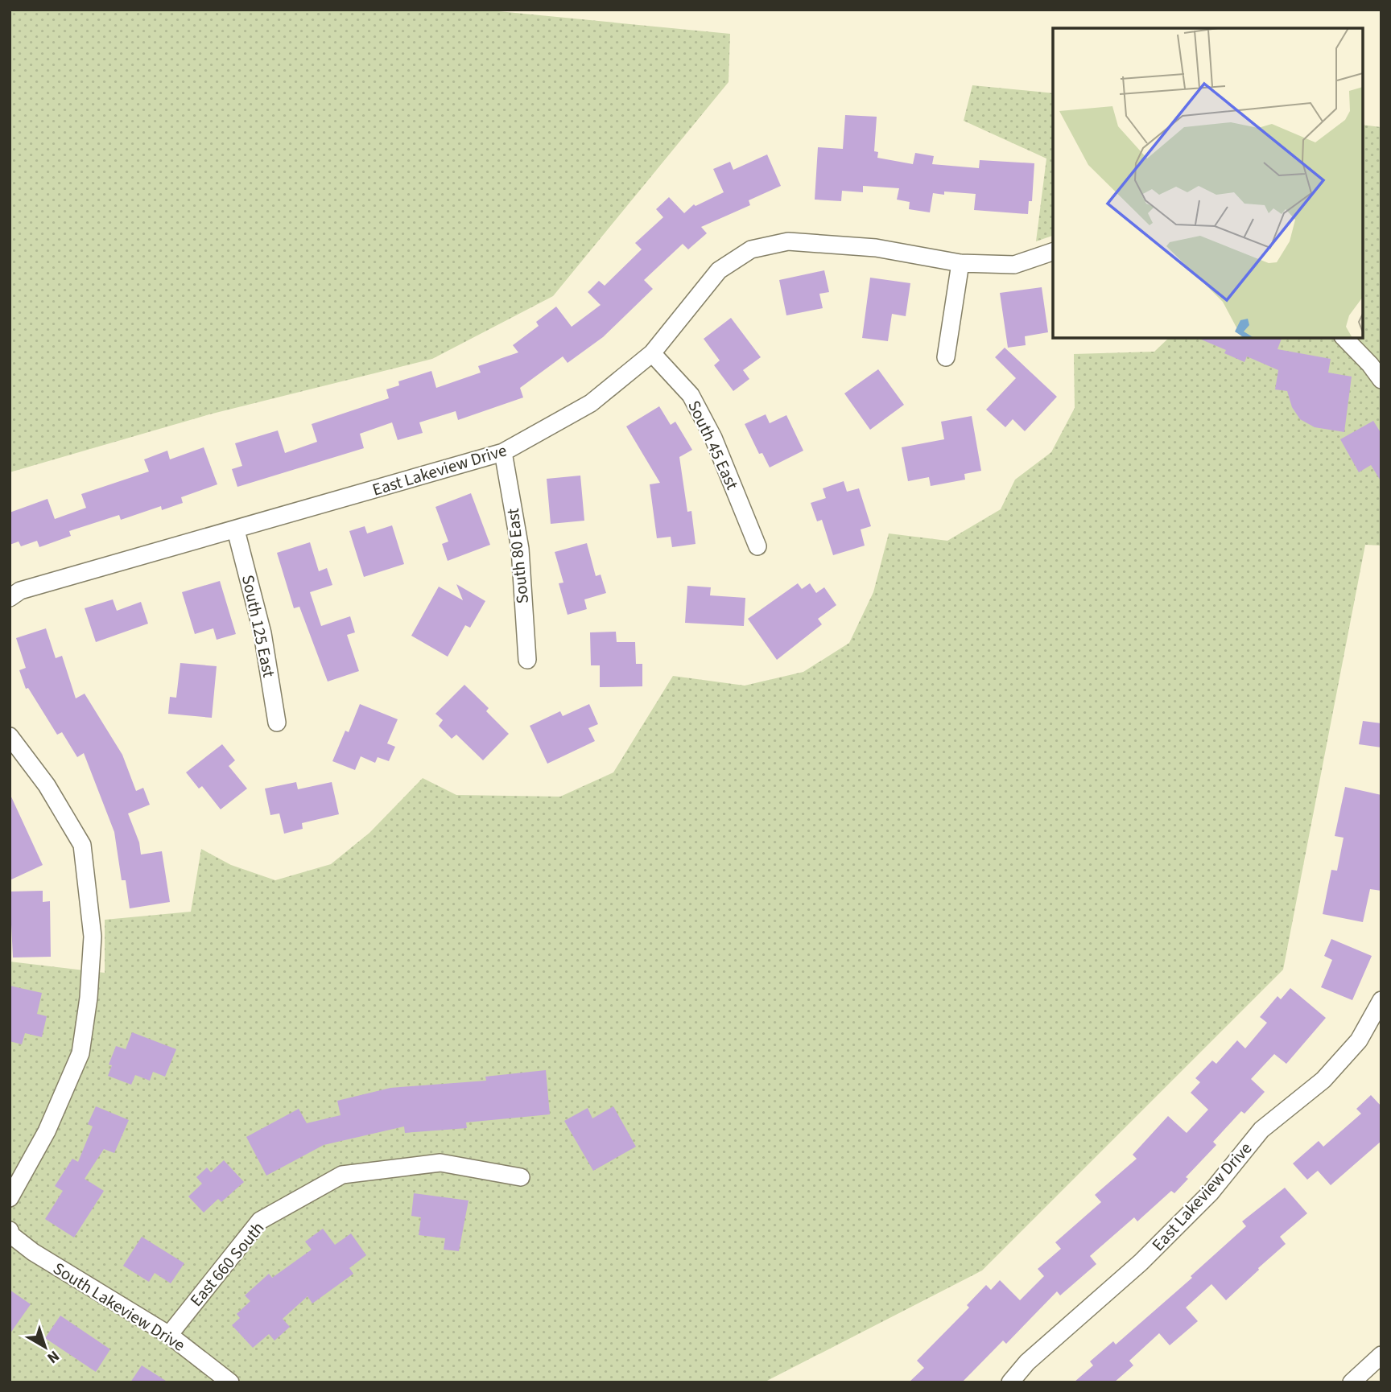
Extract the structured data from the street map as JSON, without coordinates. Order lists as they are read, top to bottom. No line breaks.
{"streets":{"street":["South 45 East","East Lakeview Drive","South 80 East","South 125 East","East 660 South","South Lakeview Drive"]},"crossings":[["South 45 East","East Lakeview Drive"],["East Lakeview Drive","South 80 East"],["East Lakeview Drive","South 125 East"],["East 660 South","South Lakeview Drive"]],"north":"bottom right"}
